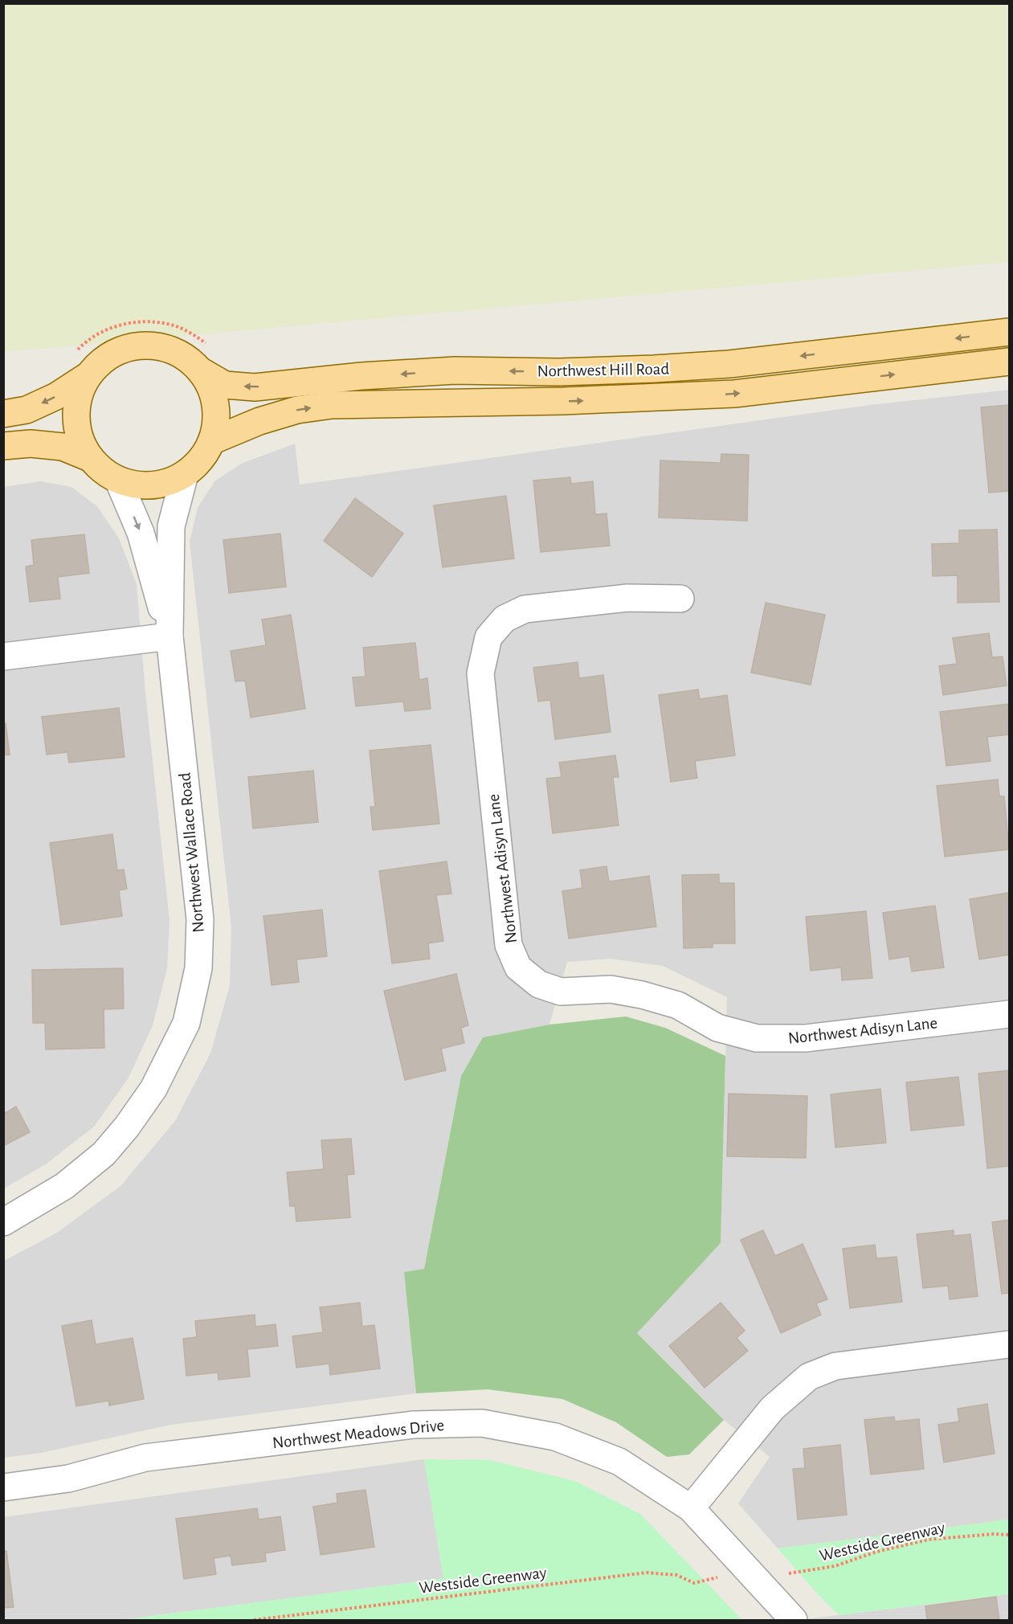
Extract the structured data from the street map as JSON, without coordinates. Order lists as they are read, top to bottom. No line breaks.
{"streets":{"main road":["Northwest Hill Road"],"street":["Northwest Wallace Road","Northwest Adisyn Lane","Northwest Meadows Drive"],"path":["Westside Greenway"]},"crossings":[["Northwest Hill Road","Northwest Wallace Road"]]}
